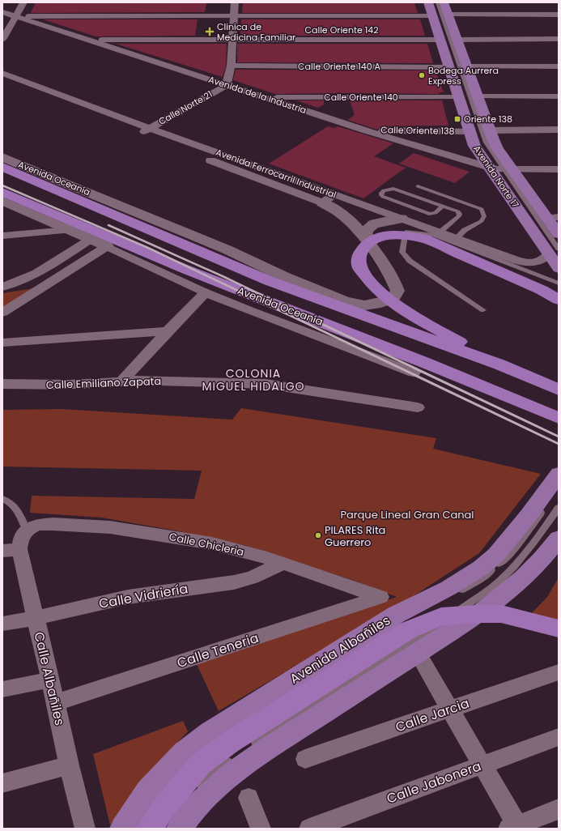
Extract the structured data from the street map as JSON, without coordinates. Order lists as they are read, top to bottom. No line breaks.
{"streets":{"highway":["Avenida Oceanía"],"main road":["Avenida Norte 17","Avenida Albañiles"],"street":["Calle Oriente 142","Calle Oriente 140 A","Avenida de la Industria","Calle Oriente 140","Calle Norte 21","Calle Oriente 138","Avenida Ferrocarril Industrial","Calle Emiliano Zapata","Calle Chicleria","Calle Vidriería","Calle Teneria","Calle Albañiles","Calle Jarcia","Calle Jabonera"]},"crossings":[["Calle Oriente 142","Avenida de la Industria"],["Calle Oriente 142","Avenida Norte 17"],["Calle Oriente 140 A","Avenida Norte 17"],["Avenida de la Industria","Calle Oriente 140"],["Avenida de la Industria","Calle Norte 21"],["Avenida de la Industria","Calle Oriente 138"],["Avenida de la Industria","Avenida Norte 17"],["Calle Oriente 140","Avenida Norte 17"],["Calle Norte 21","Avenida Ferrocarril Industrial"],["Calle Oriente 138","Avenida Norte 17"],["Avenida Ferrocarril Industrial","Avenida Norte 17"],["Avenida Ferrocarril Industrial","Avenida Oceanía"],["Calle Chicleria","Calle Vidriería"],["Calle Chicleria","Calle Teneria"],["Calle Chicleria","Calle Albañiles"],["Calle Vidriería","Calle Albañiles"],["Calle Teneria","Calle Albañiles"]],"districts":["COLONIA MIGUEL HIDALGO"],"parks":["Parque Lineal Gran Canal"],"places":{"health":["Clinica de Medicina Familiar"],"other":["Bodega Aurrera Express","PILARES Rita Guerrero"],"transit":["Oriente 138"]}}
